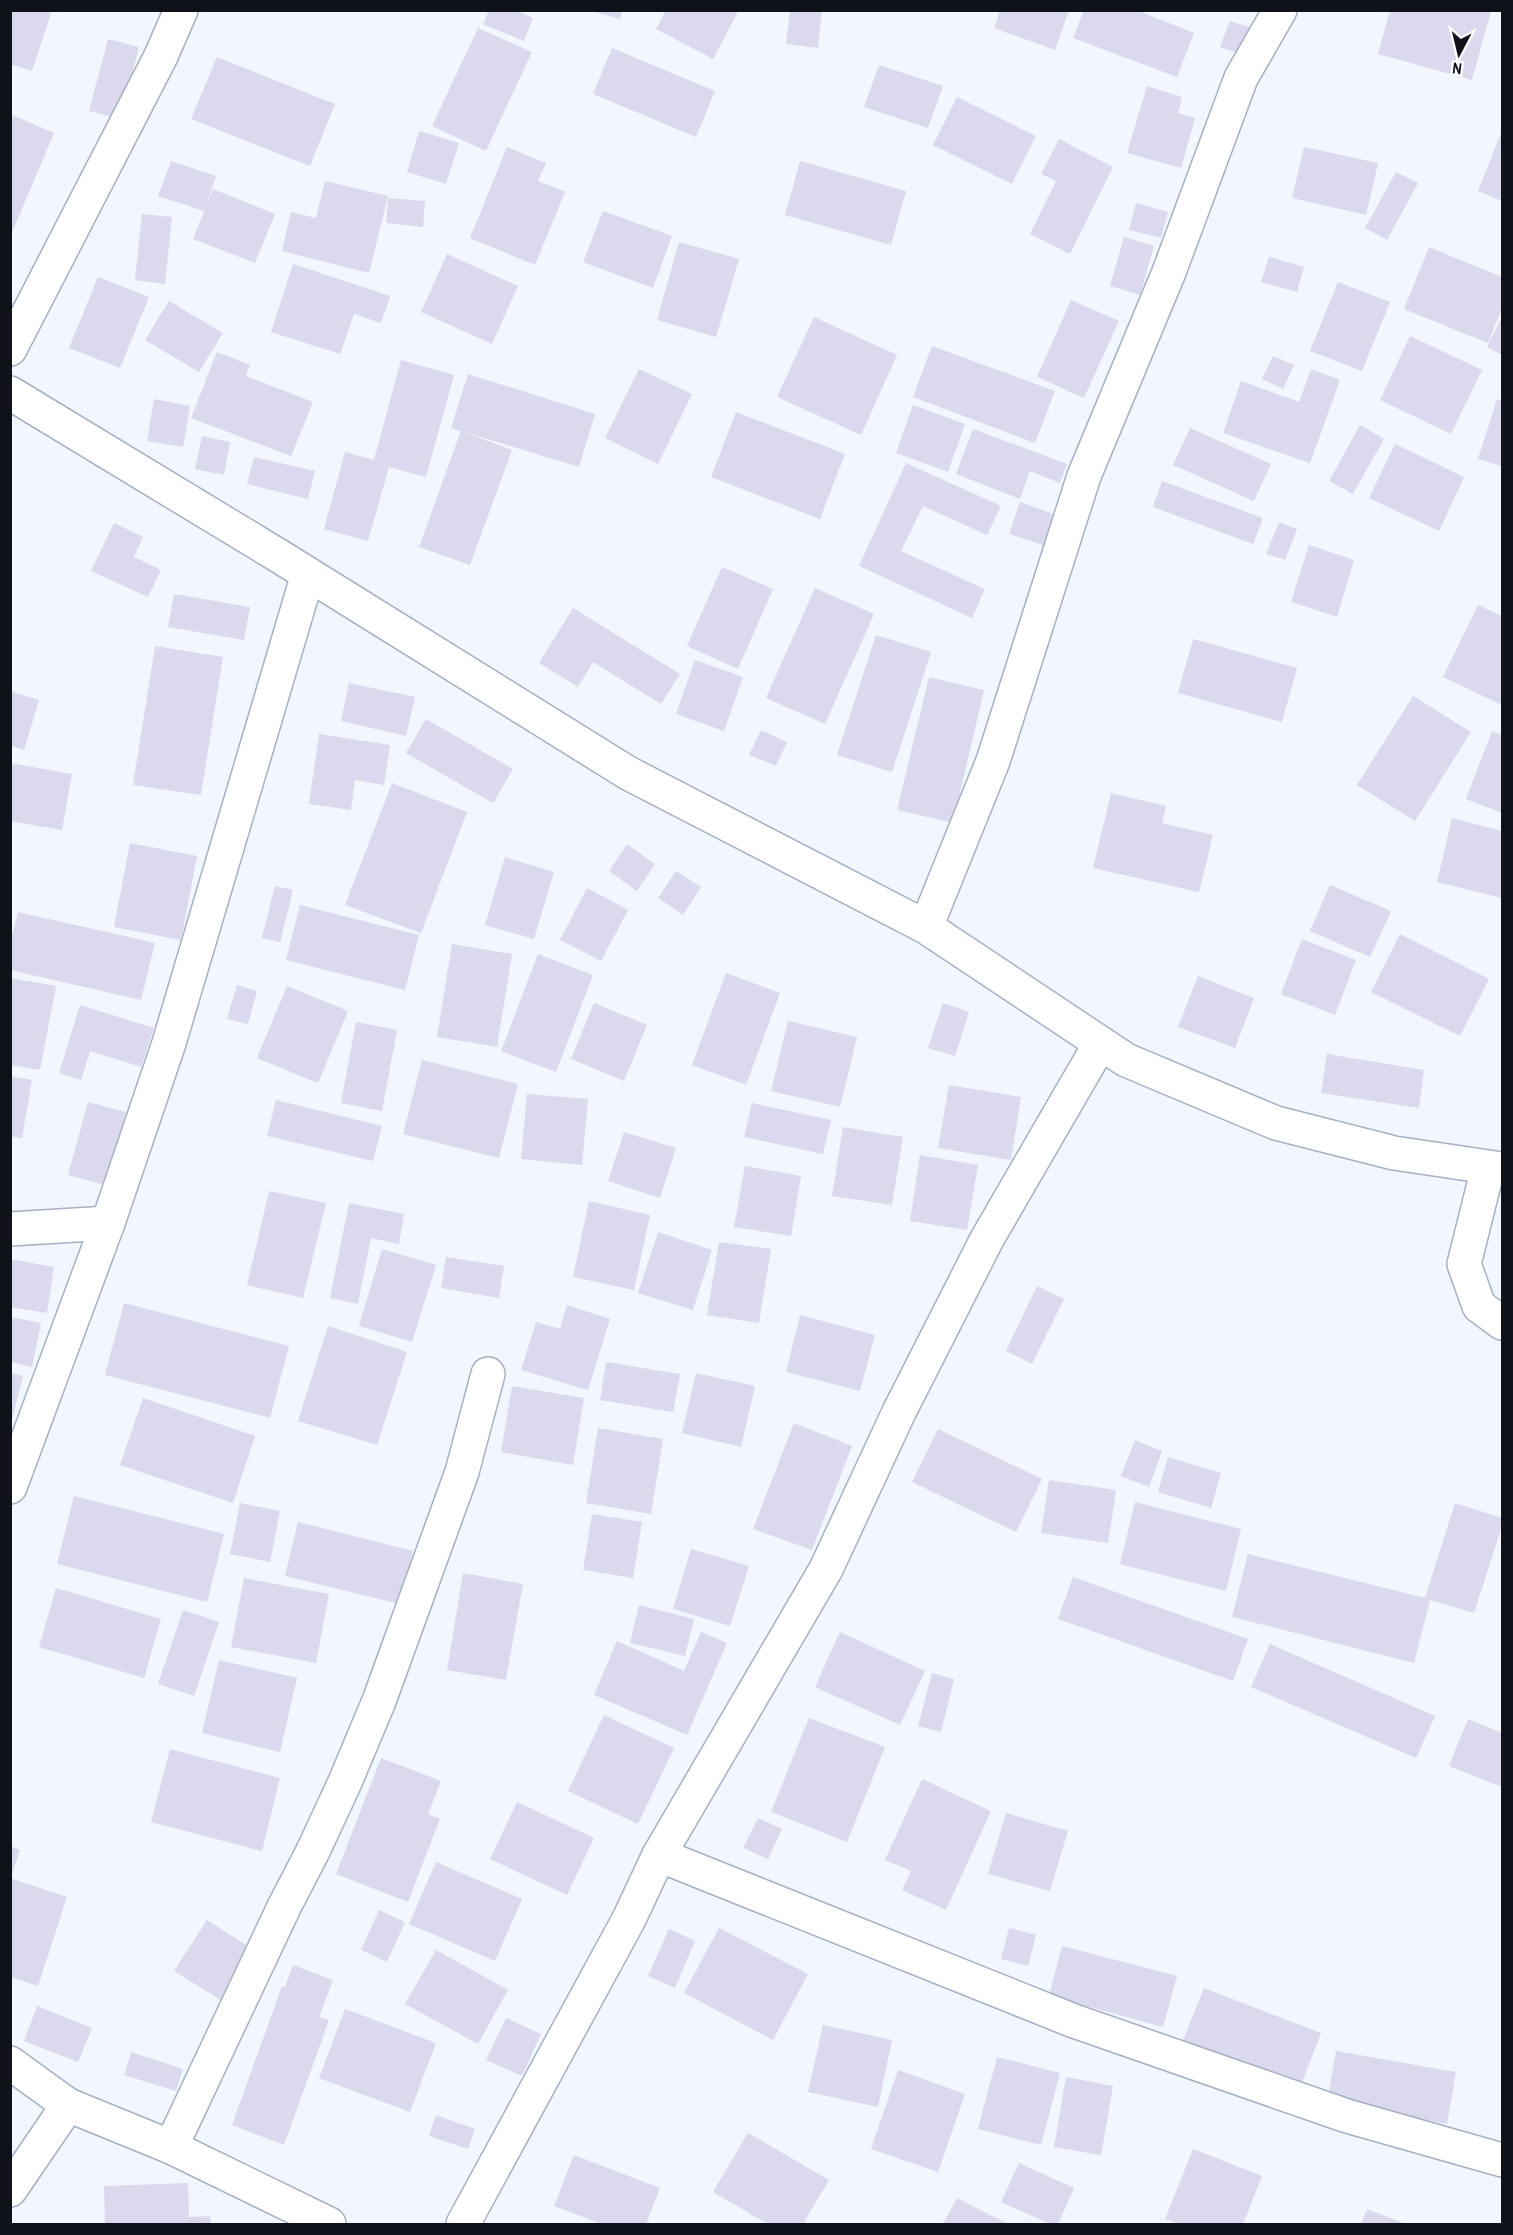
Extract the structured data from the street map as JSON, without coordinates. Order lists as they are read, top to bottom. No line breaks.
{"north":"bottom"}
